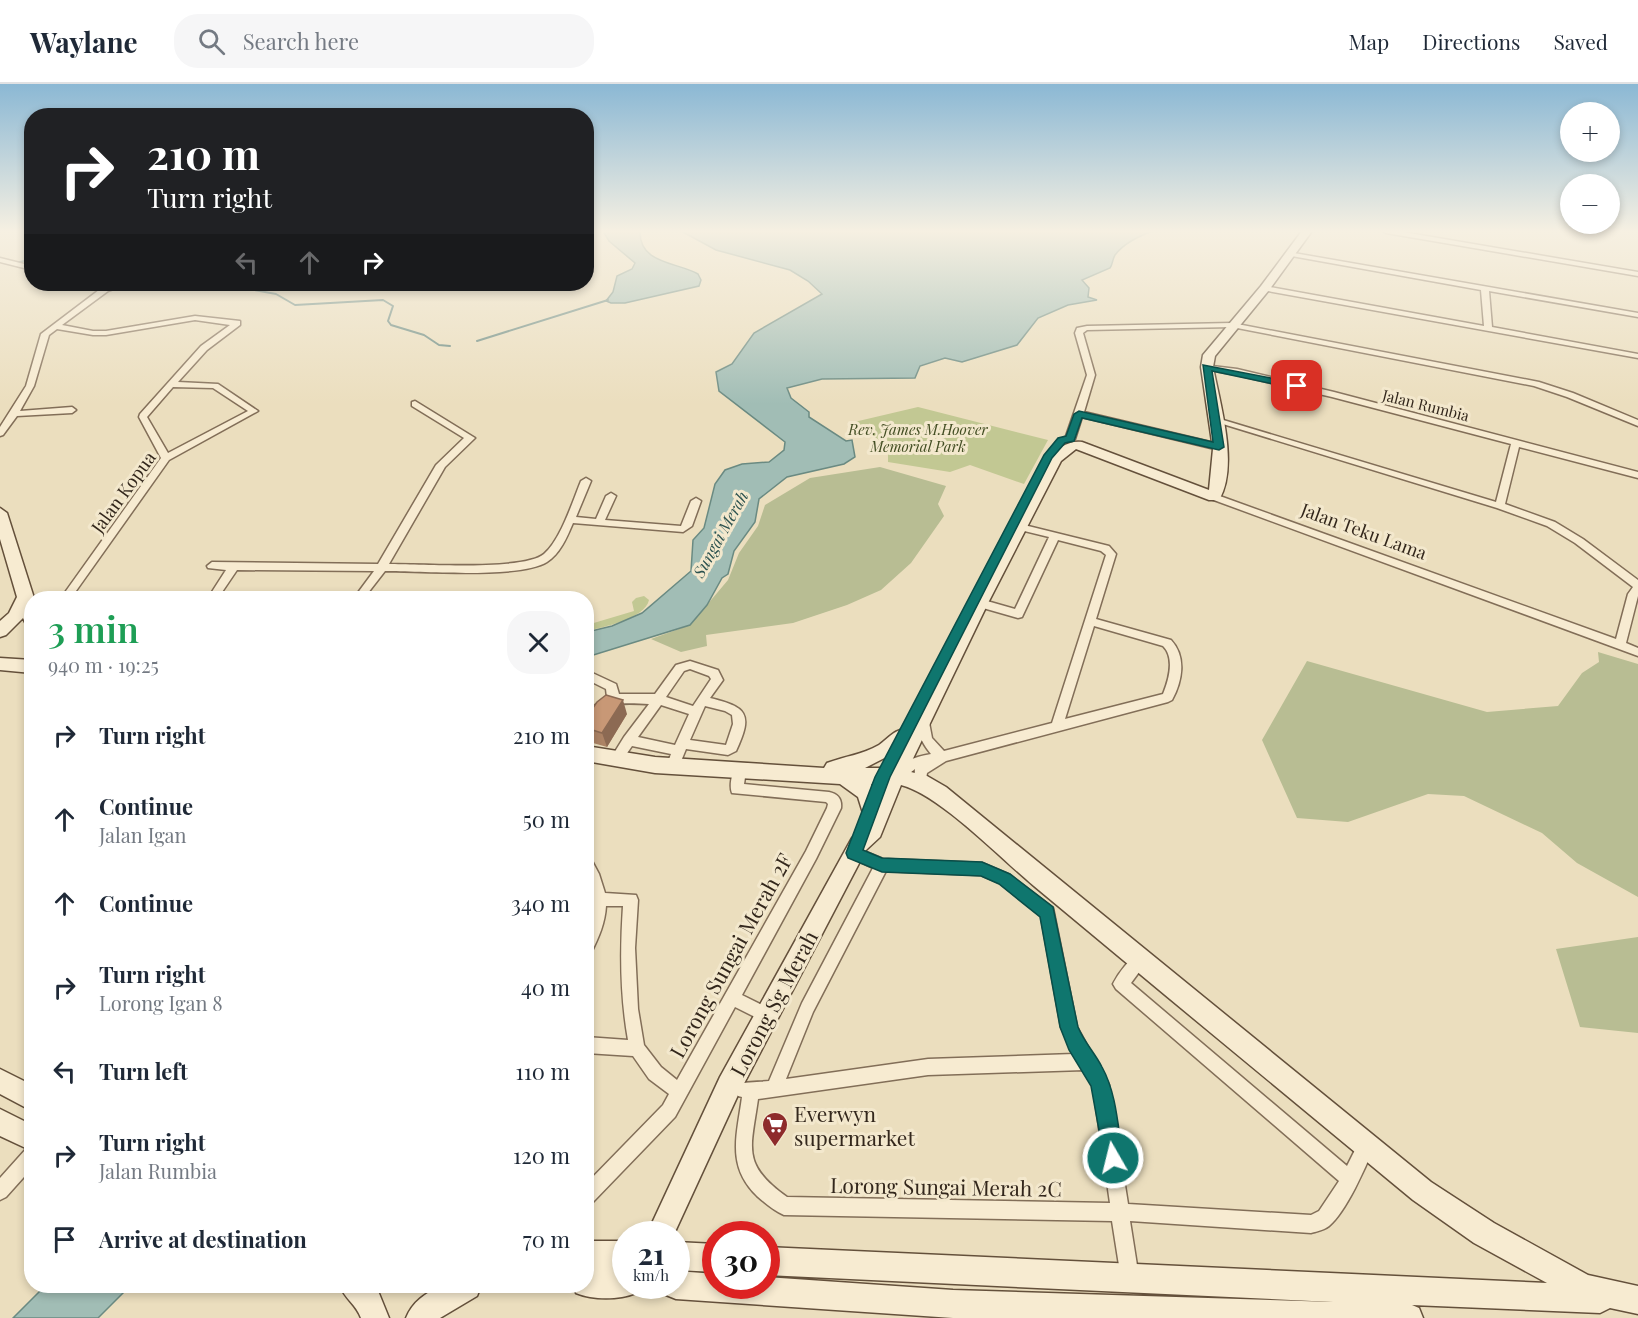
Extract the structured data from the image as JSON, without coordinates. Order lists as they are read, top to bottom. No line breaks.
{"streets":{"street":["Jalan Rumbia","Jalan Kopua","Jalan Teku Lama","Lorong Sungai Merah 2F","Lorong Sg Merah","Lorong Sungai Merah 2C"]},"crossings":[["Lorong Sg Merah","Lorong Sungai Merah 2C"]],"water":["Sungai Merah"],"parks":["Rev. James M.Hoover Memorial Park"],"places":{"supermarket":["Everwyn supermarket"]},"page":{"header":"Waylane","search":"Search here","nav":["Map","Directions","Saved"],"map_buttons":["+","−"],"turn":["210 m","Turn right"],"heading":["3 min","940 m · 19:25"],"list":[{"name":"Turn right","value":"210 m"},{"name":"Continue","note":"Jalan Igan","value":"50 m"},{"name":"Continue","value":"340 m"},{"name":"Turn right","note":"Lorong Igan 8","value":"40 m"},{"name":"Turn left","value":"110 m"},{"name":"Turn right","note":"Jalan Rumbia","value":"120 m"},{"name":"Arrive at destination","value":"70 m"}],"speed":"21 km/h","limit":"30"}}
